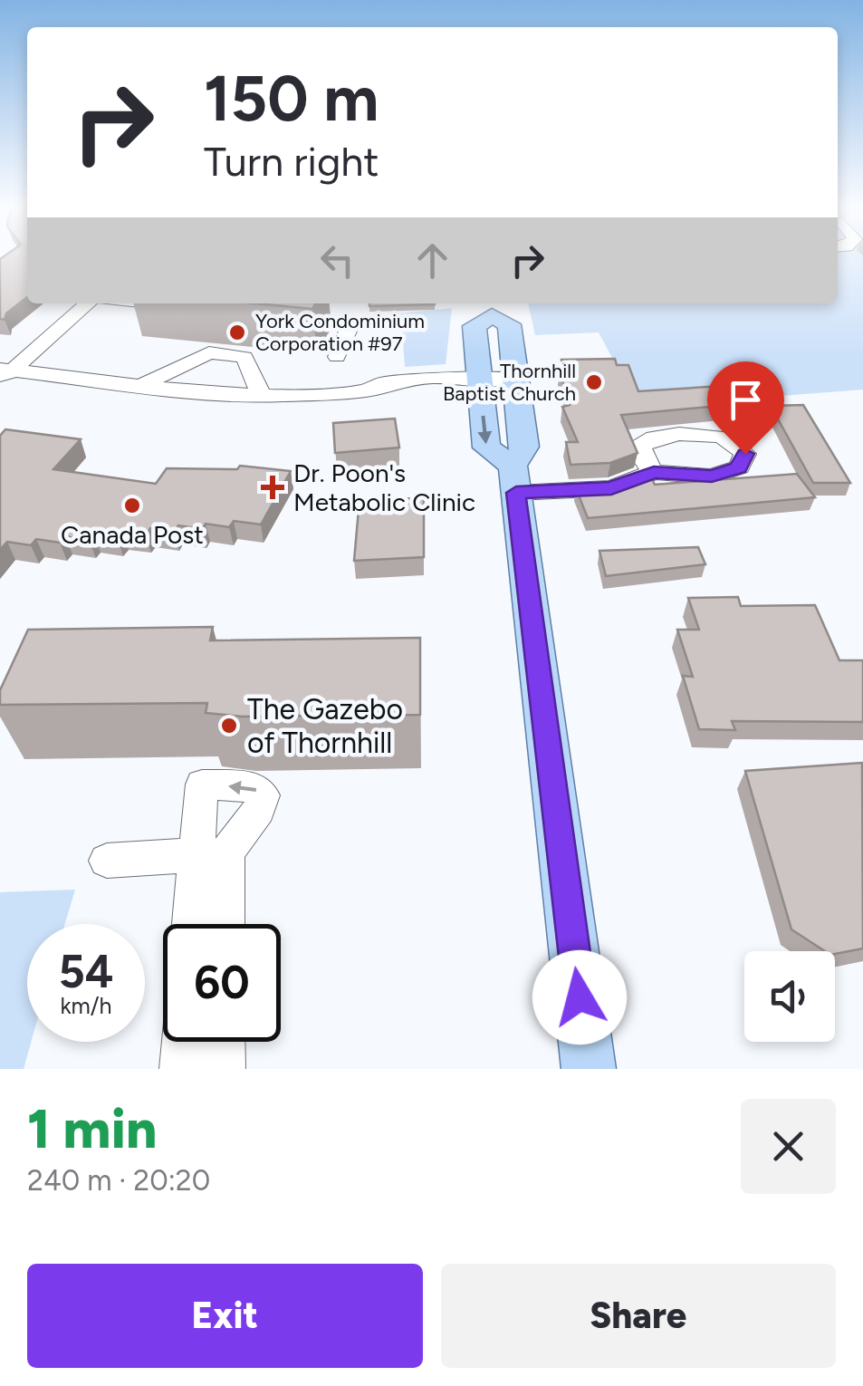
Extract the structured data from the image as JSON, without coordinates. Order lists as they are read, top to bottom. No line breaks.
{"places":{"other":["York Condominium Corporation #97","Thornhill Baptist Church","Canada Post","The Gazebo of Thornhill"],"health":["Dr. Poon's Metabolic Clinic"]},"page":{"turn":["150 m","Turn right"],"speed":"54 km/h","limit":"60","heading":["1 min","240 m · 20:20"],"buttons":["Exit","Share"]}}
